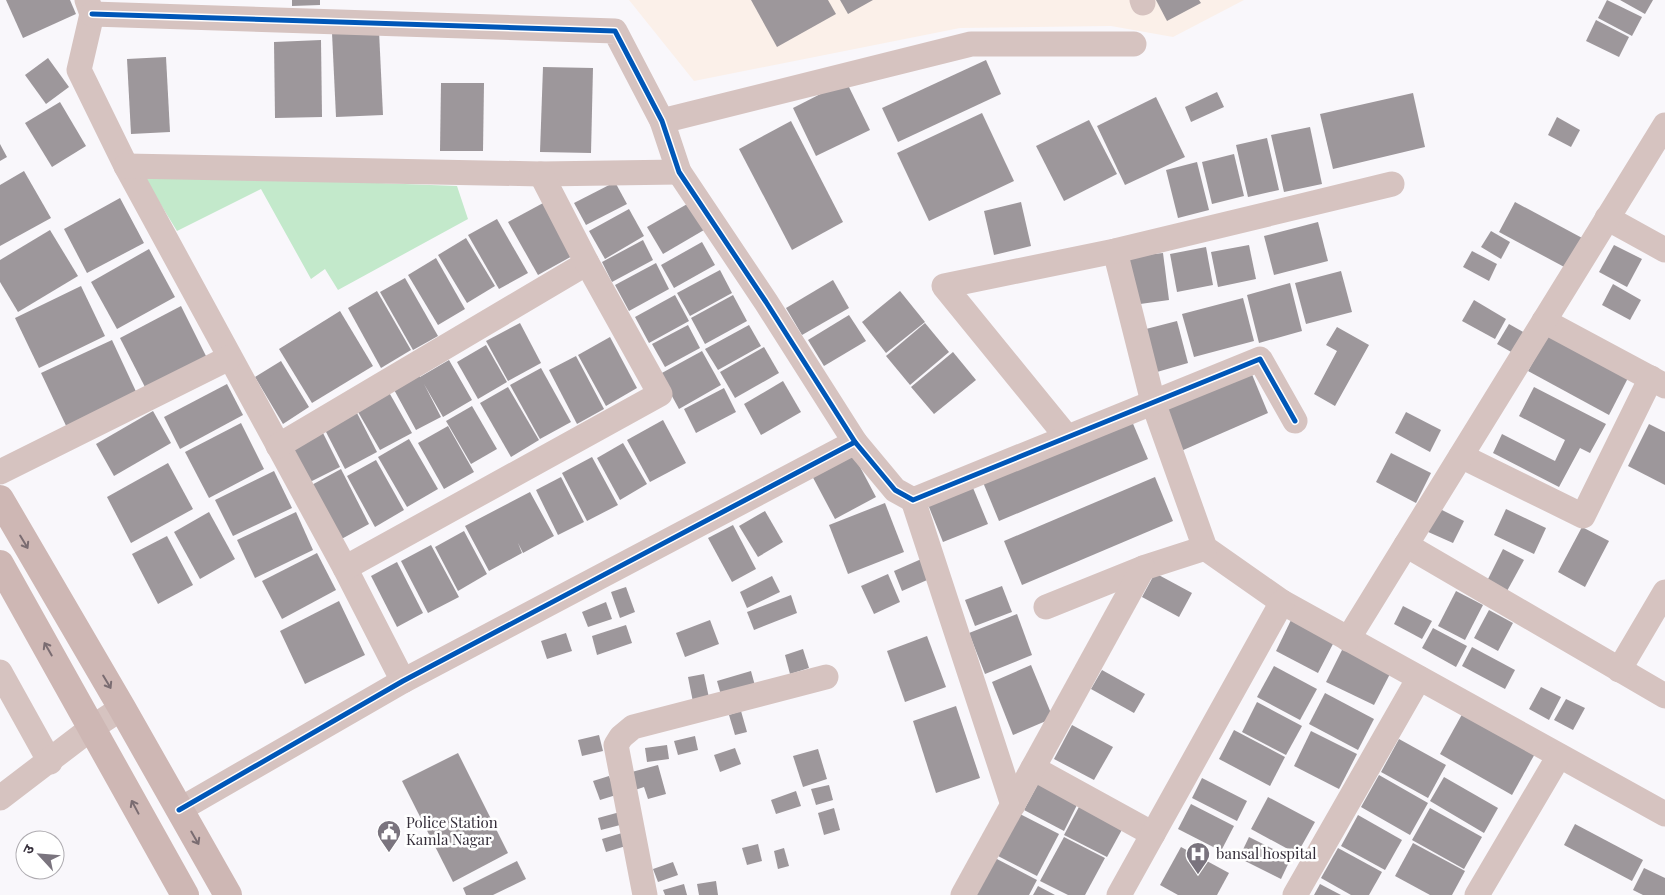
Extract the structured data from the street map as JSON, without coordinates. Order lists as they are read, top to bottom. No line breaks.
{"places":{"public building":["Police Station Kamla Nagar"],"hospital":["bansal hospital"]},"north":"top left"}
